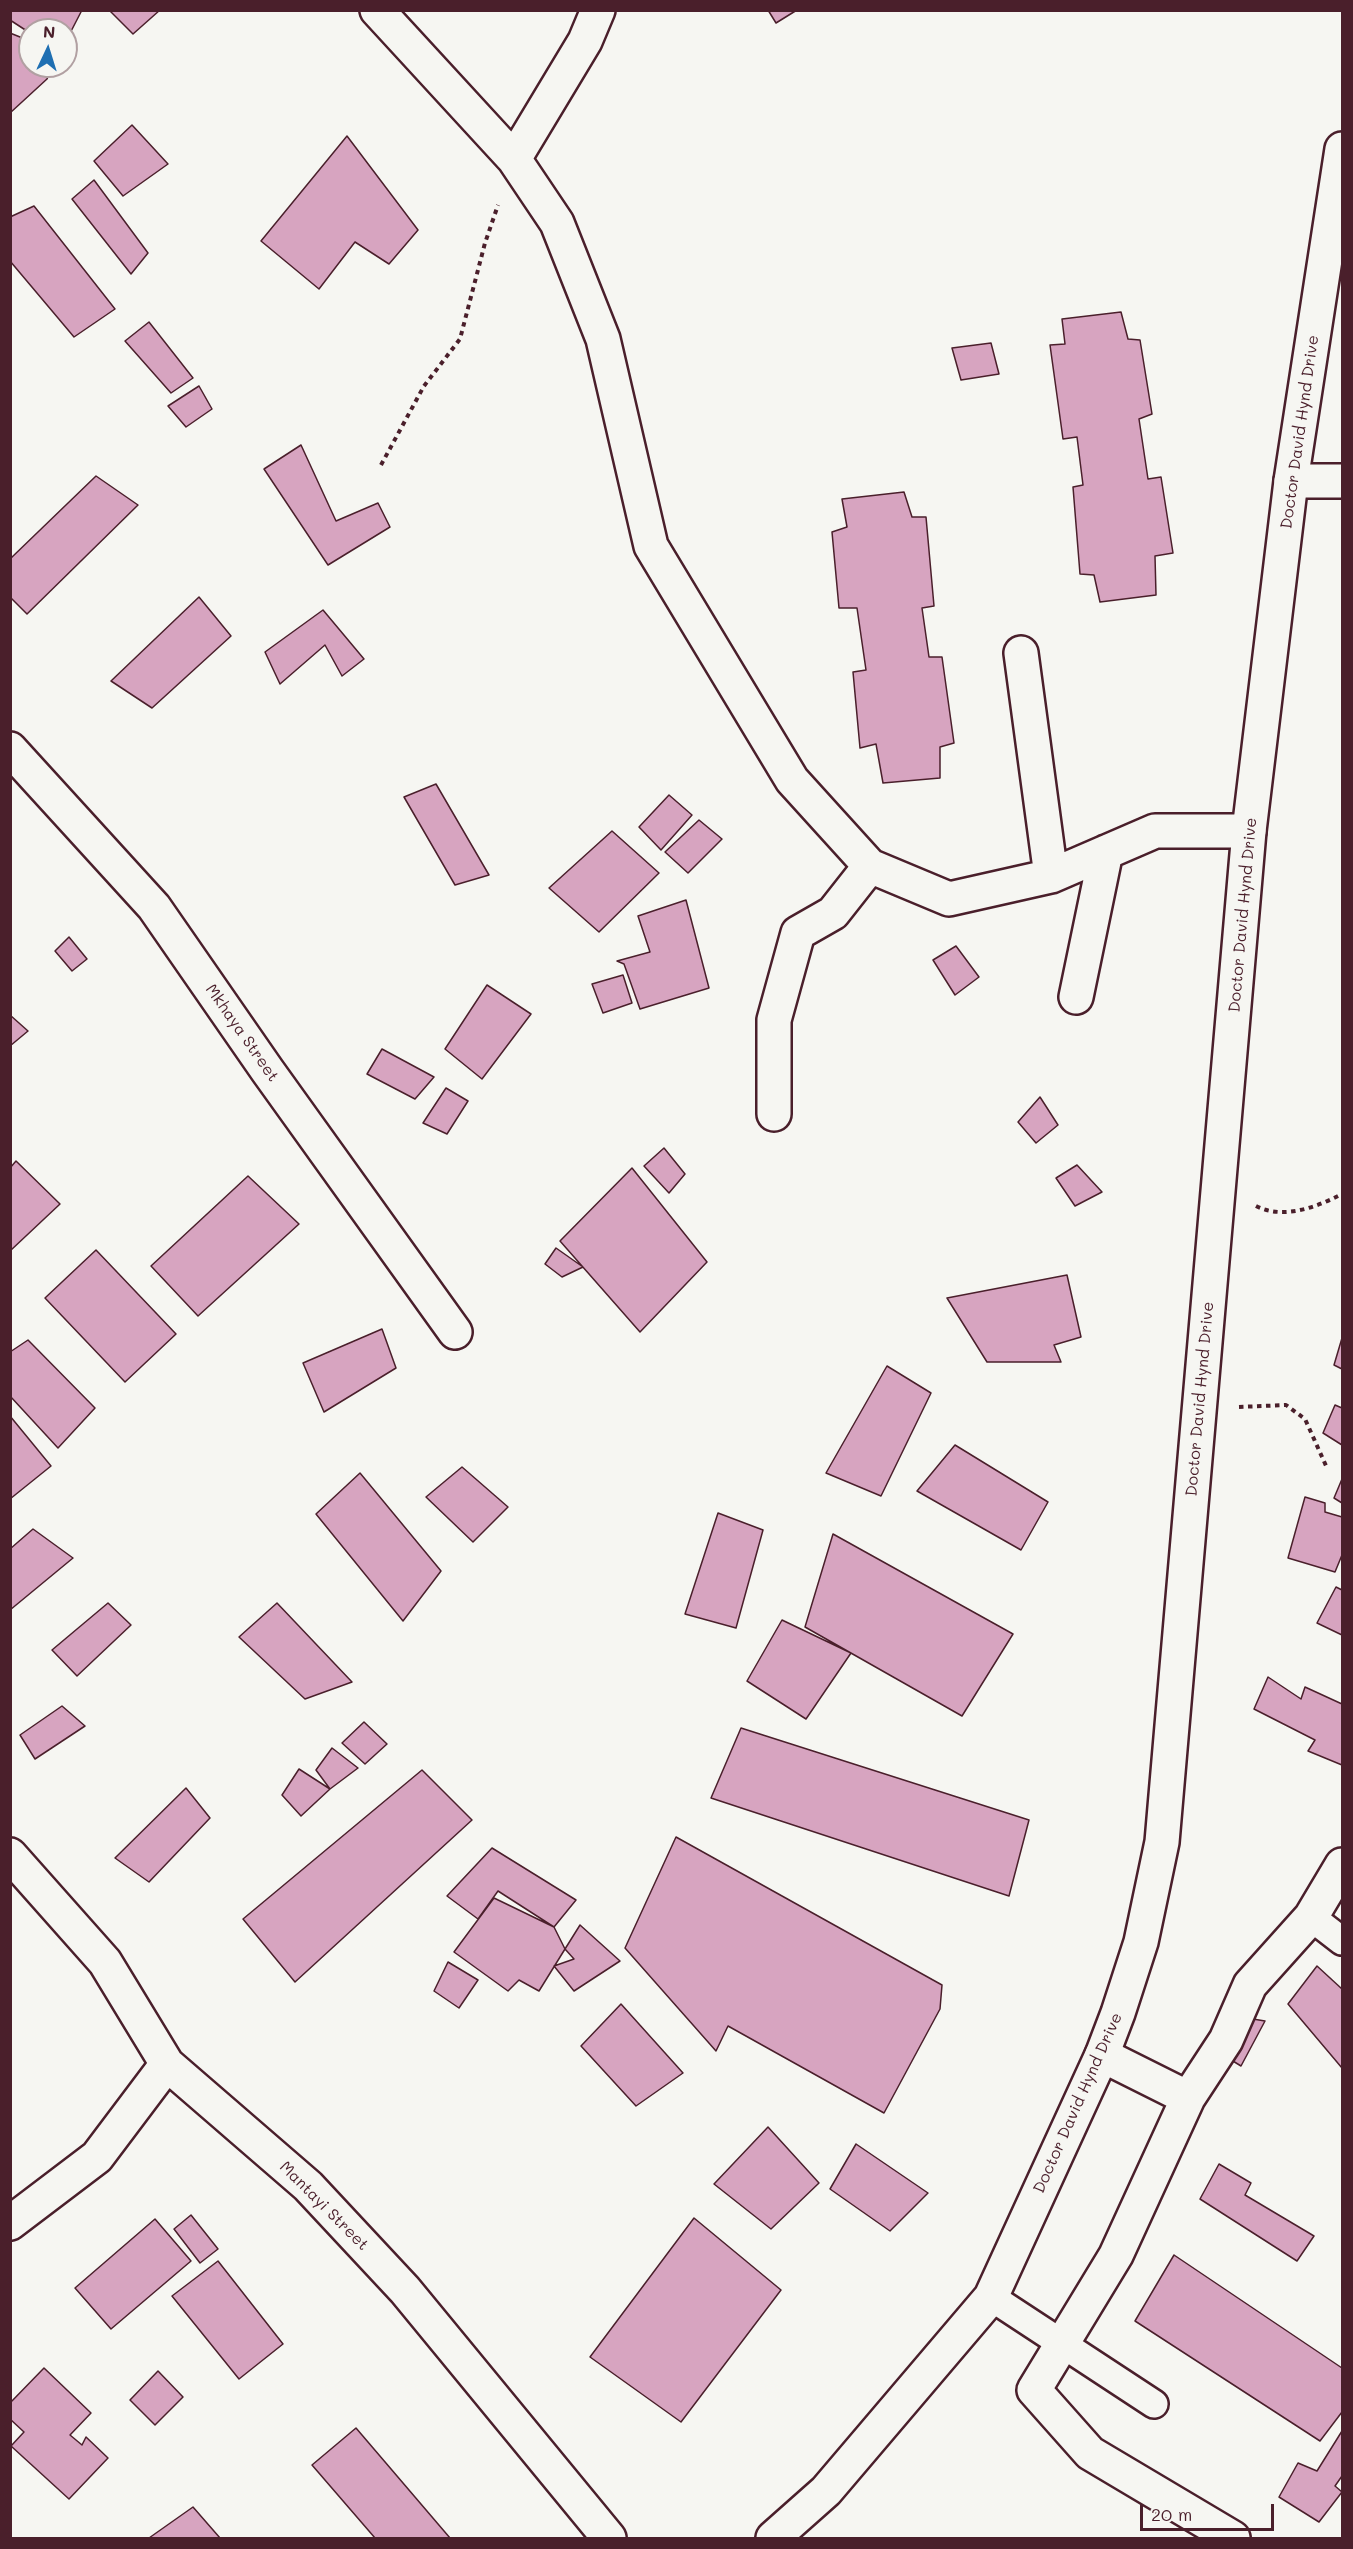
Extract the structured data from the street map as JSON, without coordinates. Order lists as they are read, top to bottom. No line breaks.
{"streets":{"street":["Doctor David Hynd Drive","Mkhaya Street","Mantayi Street"]},"scale_bar":"20 m","north":"top"}
